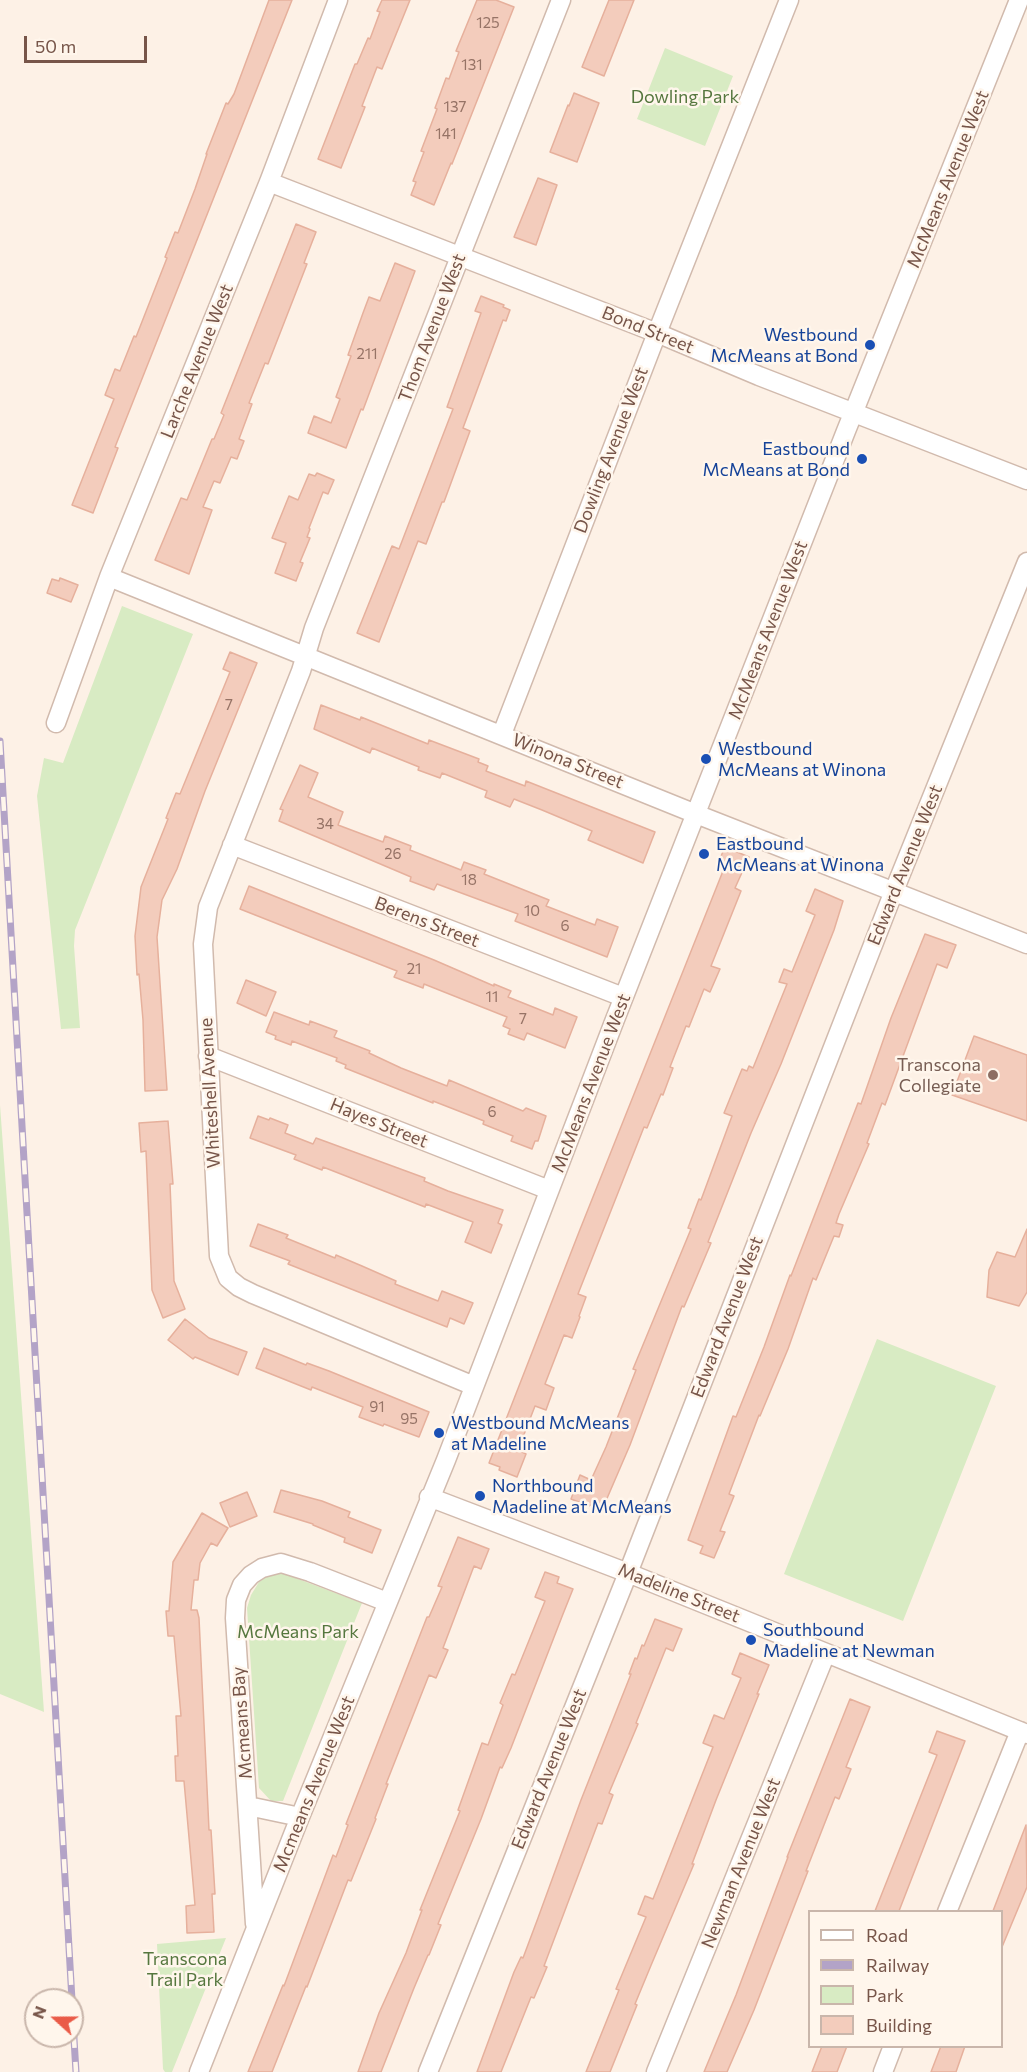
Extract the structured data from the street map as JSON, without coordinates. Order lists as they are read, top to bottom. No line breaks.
{"streets":{"street":["McMeans Avenue West","Thom Avenue West","Bond Street","Larche Avenue West","Dowling Avenue West","Winona Street","Edward Avenue West","Berens Street","Whiteshell Avenue","Hayes Street","Madeline Street","Mcmeans Bay","Mcmeans Avenue West","Newman Avenue West"]},"crossings":[["McMeans Avenue West","Bond Street"],["McMeans Avenue West","Winona Street"],["McMeans Avenue West","Berens Street"],["McMeans Avenue West","Whiteshell Avenue"],["McMeans Avenue West","Hayes Street"],["McMeans Avenue West","Madeline Street"],["McMeans Avenue West","Mcmeans Avenue West"],["Thom Avenue West","Bond Street"],["Thom Avenue West","Winona Street"],["Thom Avenue West","Whiteshell Avenue"],["Bond Street","Larche Avenue West"],["Bond Street","Dowling Avenue West"],["Larche Avenue West","Winona Street"],["Dowling Avenue West","Winona Street"],["Winona Street","Edward Avenue West"],["Winona Street","Whiteshell Avenue"],["Edward Avenue West","Madeline Street"],["Berens Street","Whiteshell Avenue"],["Whiteshell Avenue","Hayes Street"],["Madeline Street","Mcmeans Avenue West"],["Madeline Street","Newman Avenue West"],["Mcmeans Bay","Mcmeans Avenue West"]],"parks":["Dowling Park","McMeans Park","Transcona Trail Park"],"places":["Westbound McMeans at Bond","Eastbound McMeans at Bond","Westbound McMeans at Winona","Eastbound McMeans at Winona","Transcona Collegiate","Westbound McMeans at Madeline","Northbound Madeline at McMeans","Southbound Madeline at Newman"],"house_numbers":["125","131","137","141","211","7","34","26","18","10","6","21","11","7","6","91","95"],"legend":["Road","Railway","Park","Building"],"scale_bar":"50 m","north":"left"}
